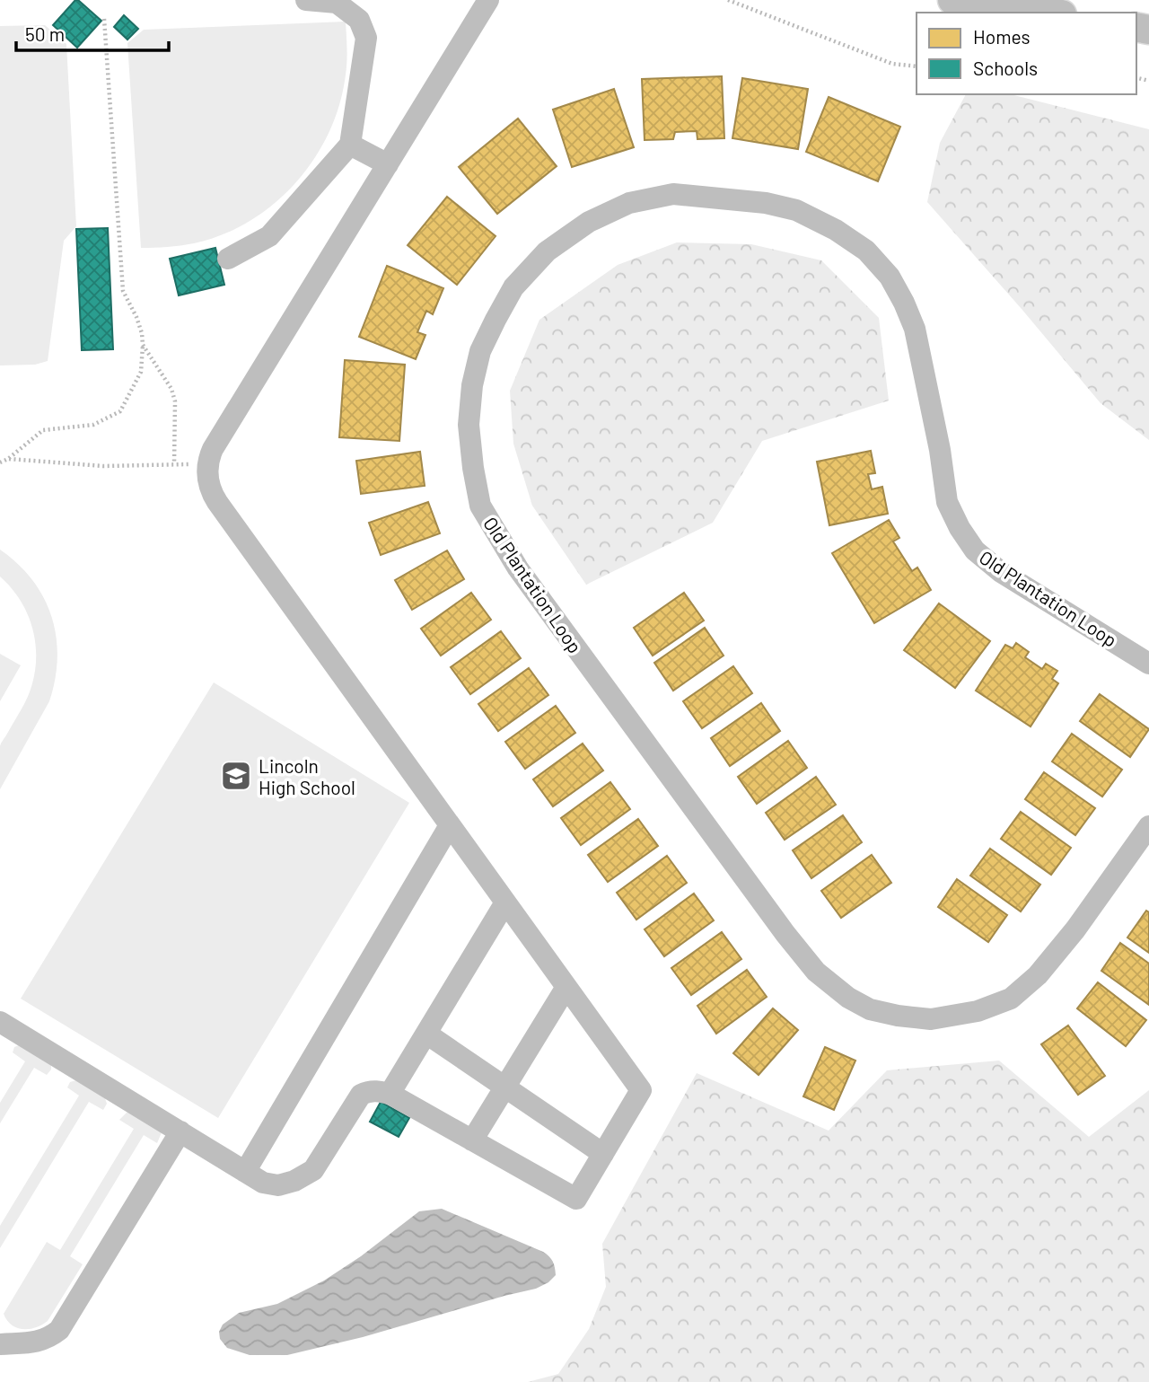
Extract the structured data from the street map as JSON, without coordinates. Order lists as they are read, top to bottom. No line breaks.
{"streets":{"street":["Old Plantation Loop"]},"places":{"school or university":["Lincoln High School"]},"legend":["Homes","Schools"],"scale_bar":"50 m"}
